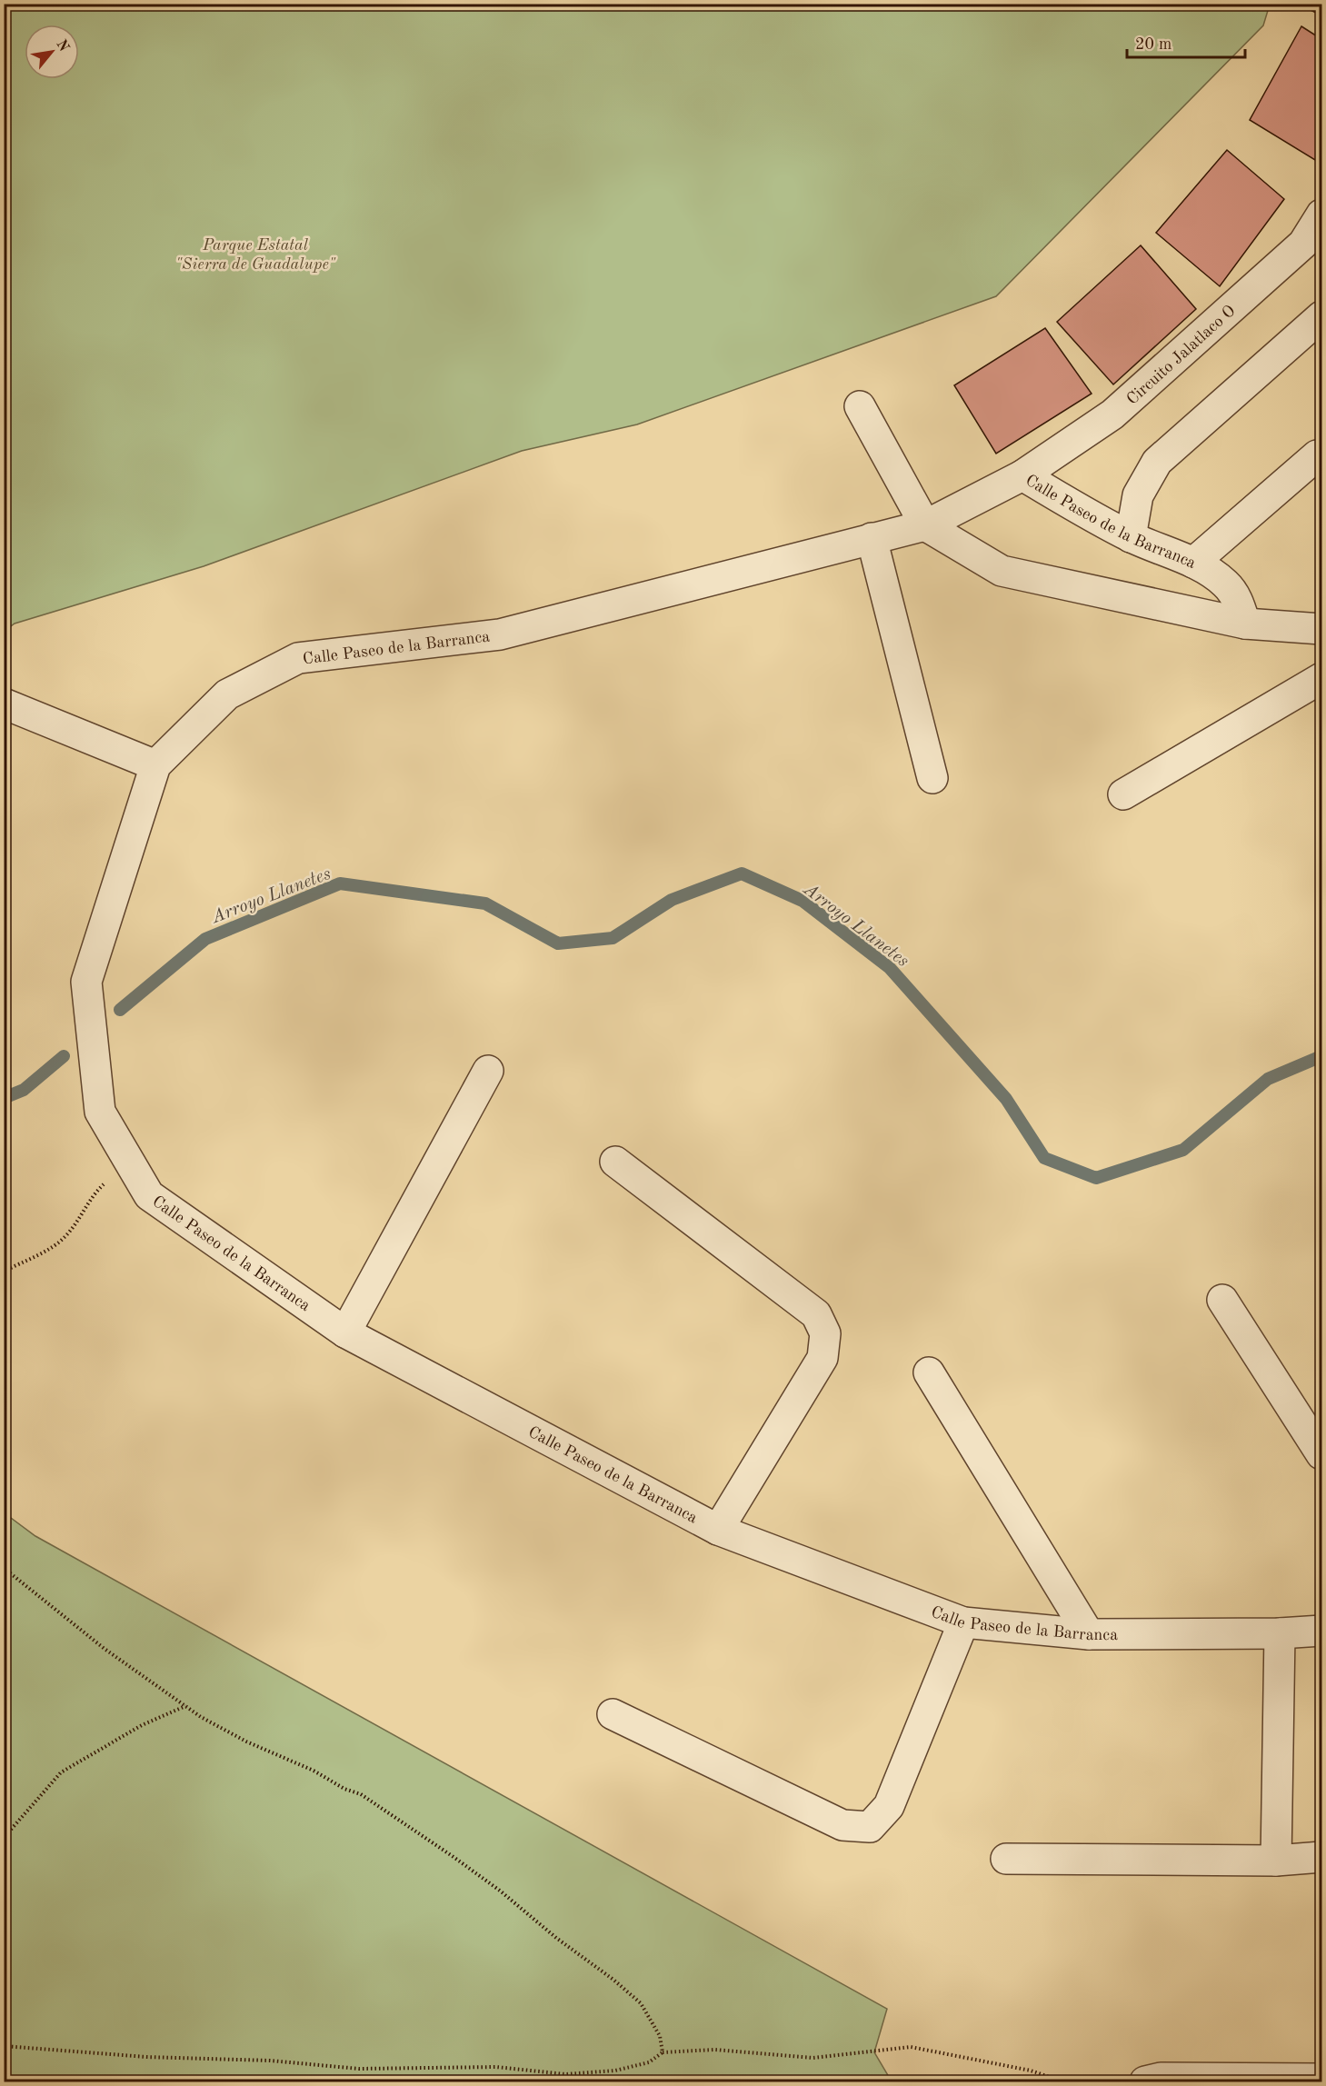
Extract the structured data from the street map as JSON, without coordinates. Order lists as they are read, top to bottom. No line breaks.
{"streets":{"street":["Circuito Jalatlaco O","Calle Paseo de la Barranca"]},"crossings":[["Circuito Jalatlaco O","Calle Paseo de la Barranca"]],"water":["Arroyo Llanetes"],"parks":["Parque Estatal \"Sierra de Guadalupe\""],"scale_bar":"20 m","north":"top right"}
